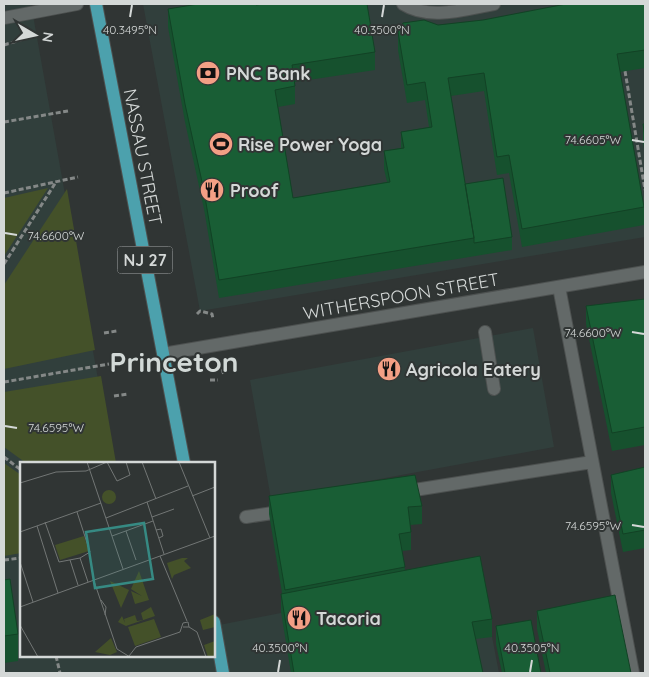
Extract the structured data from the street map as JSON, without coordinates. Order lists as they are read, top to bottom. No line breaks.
{"streets":{"main road":["NASSAU STREET","NJ 27"],"street":["WITHERSPOON STREET"]},"crossings":[["NASSAU STREET","WITHERSPOON STREET"]],"districts":["Princeton"],"places":{"bank":["PNC Bank"],"sports":["Rise Power Yoga"],"restaurant":["Proof","Agricola Eatery","Tacoria"]},"north":"right","coordinates":["40.3495°N","40.3500°N","74.6605°W","74.6600°W","74.6595°W","40.3505°N"]}
